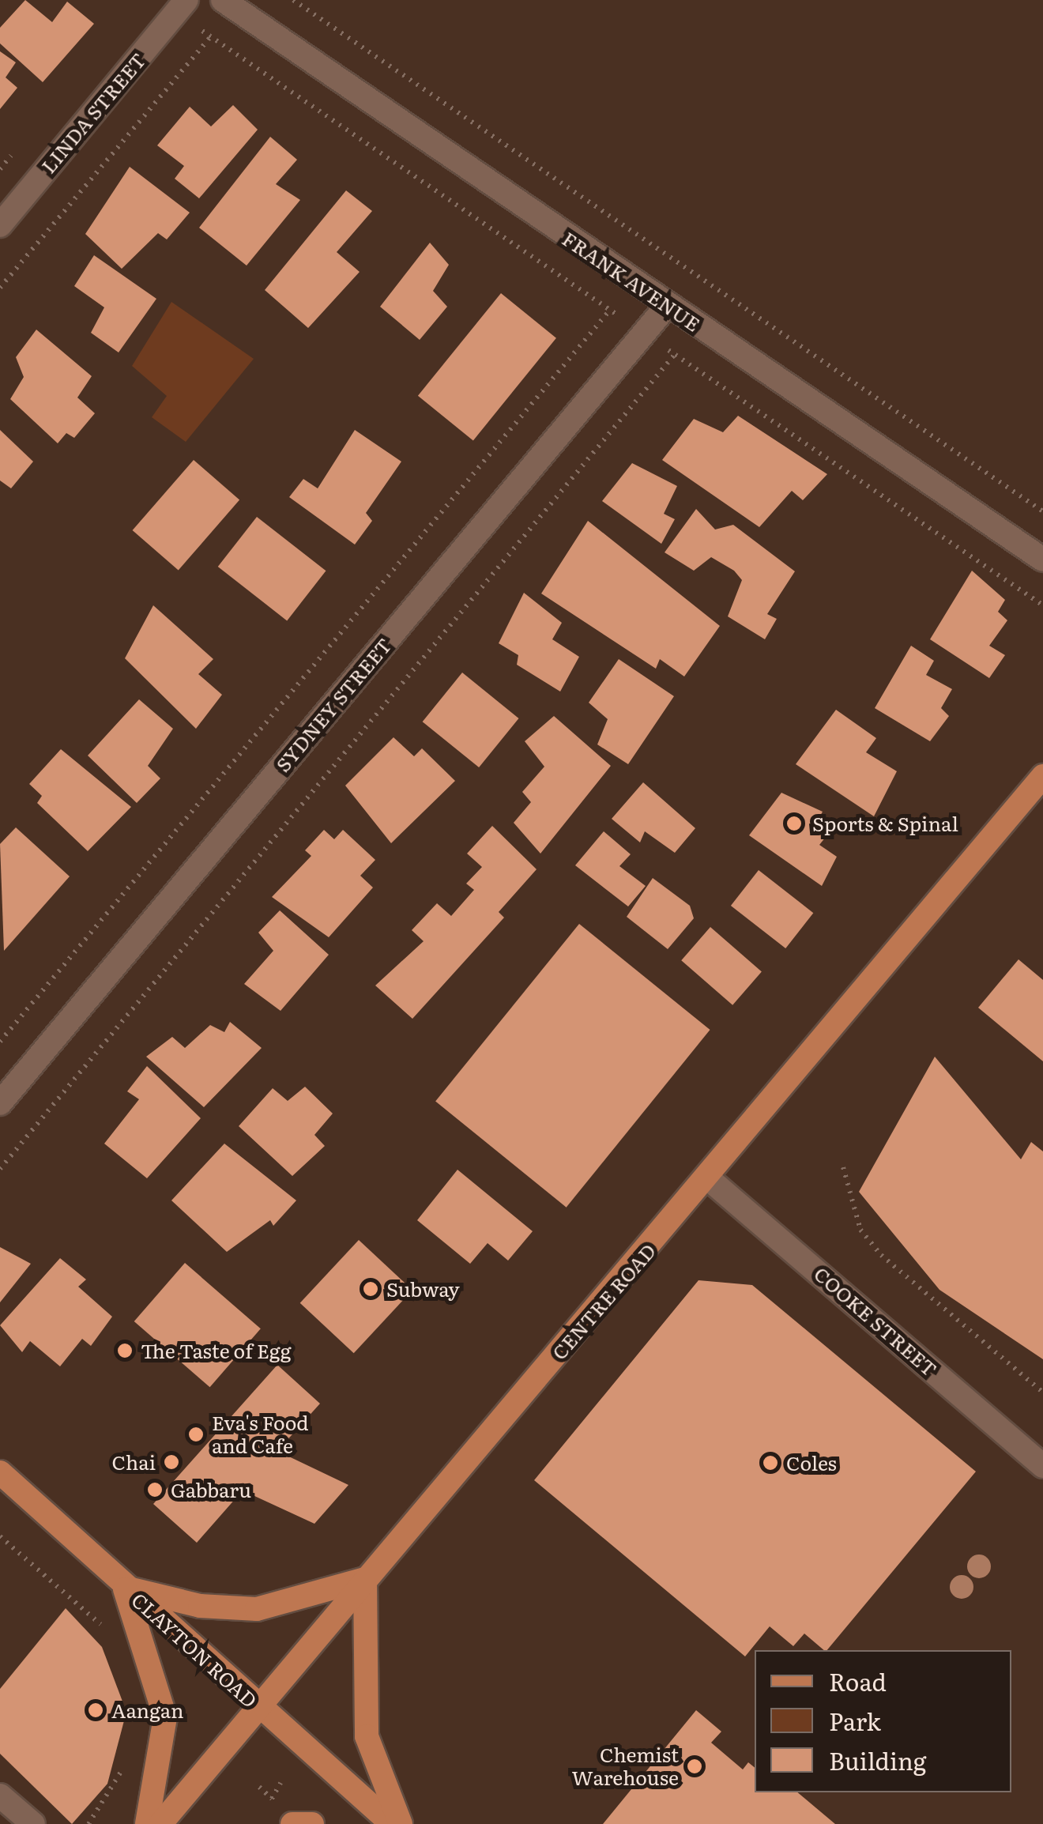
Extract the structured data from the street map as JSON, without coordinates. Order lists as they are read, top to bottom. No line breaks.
{"streets":{"main road":["CENTRE ROAD","CLAYTON ROAD"],"street":["LINDA STREET","FRANK AVENUE","SYDNEY STREET","COOKE STREET"]},"crossings":[["FRANK AVENUE","SYDNEY STREET"],["CENTRE ROAD","COOKE STREET"],["CENTRE ROAD","CLAYTON ROAD"]],"places":["Sports & Spinal","Subway","The Taste of Egg","Eva's Food and Cafe","Chai","Coles","Gabbaru","Aangan","Chemist Warehouse"],"legend":["Road","Park","Building"]}
